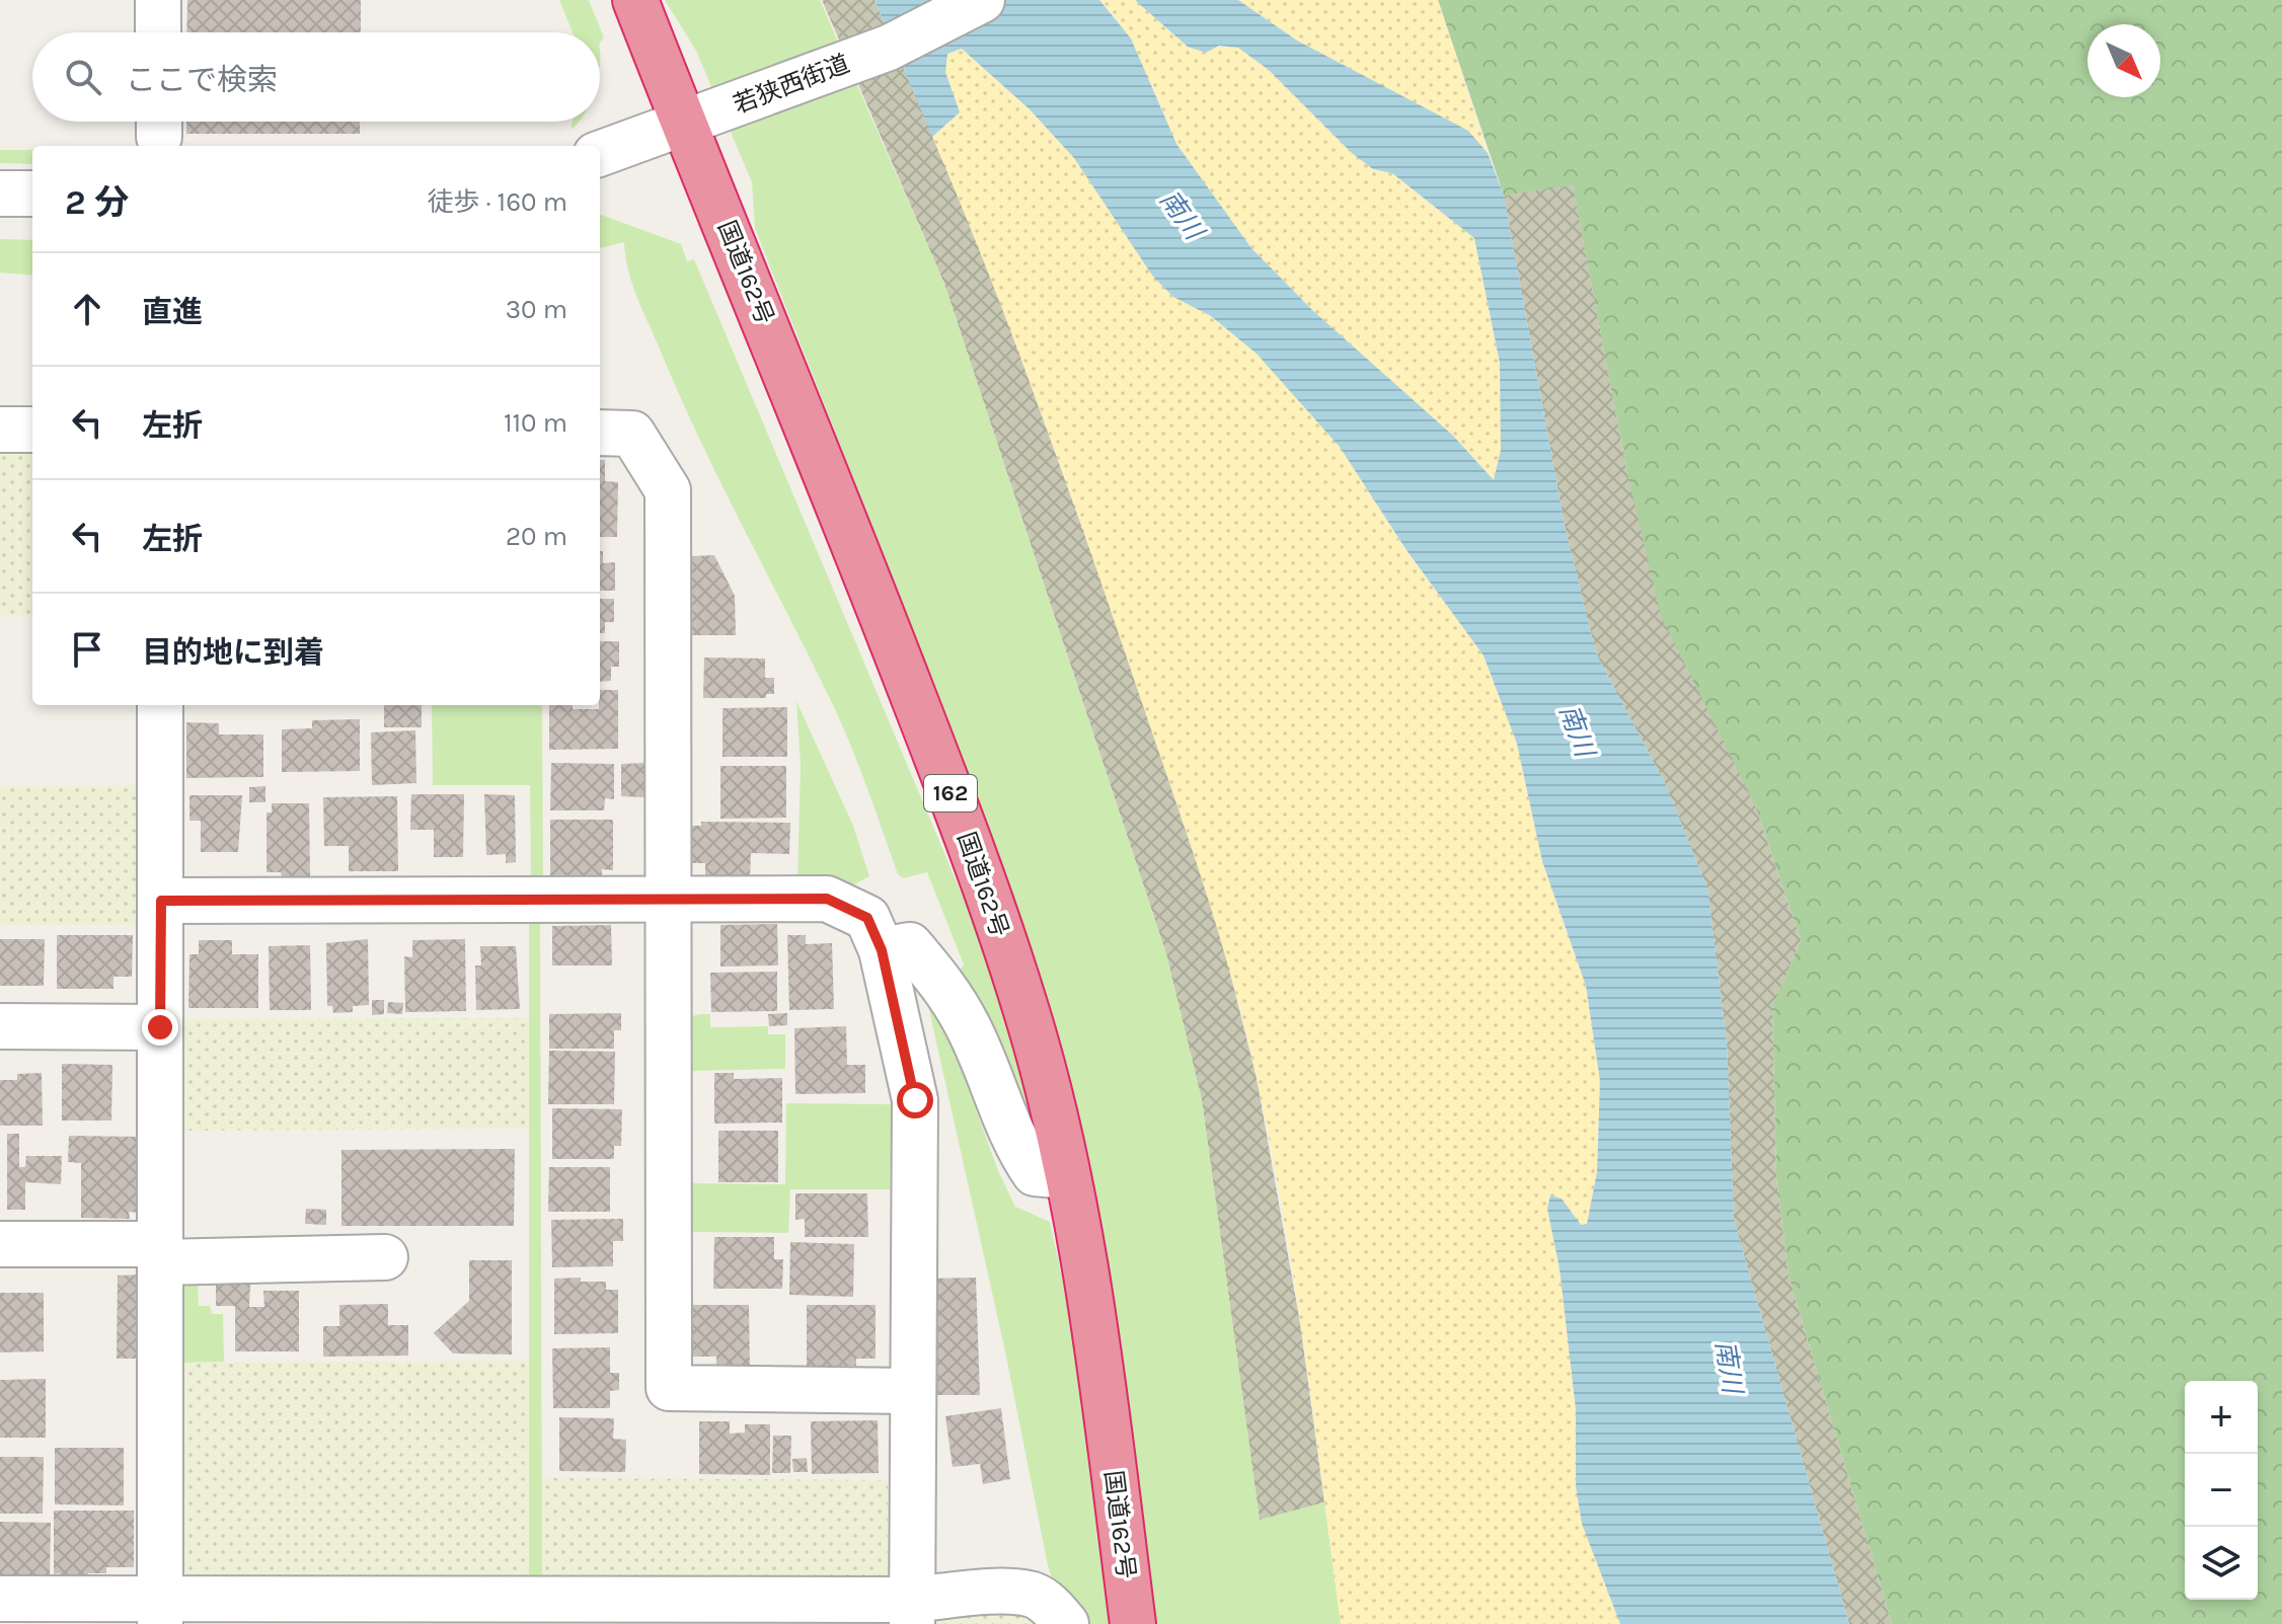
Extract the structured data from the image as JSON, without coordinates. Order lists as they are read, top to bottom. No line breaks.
{"streets":{"highway":["国道162号","162"],"street":["若狭西街道"]},"crossings":[["若狭西街道","国道162号"]],"water":["南川"],"north":"bottom right","page":{"search":"ここで検索","heading":["2 分","徒歩 · 160 m"],"list":[["直進","30 m"],["左折","110 m"],["左折","20 m"],"目的地に到着"],"map_buttons":["+","−"]}}
